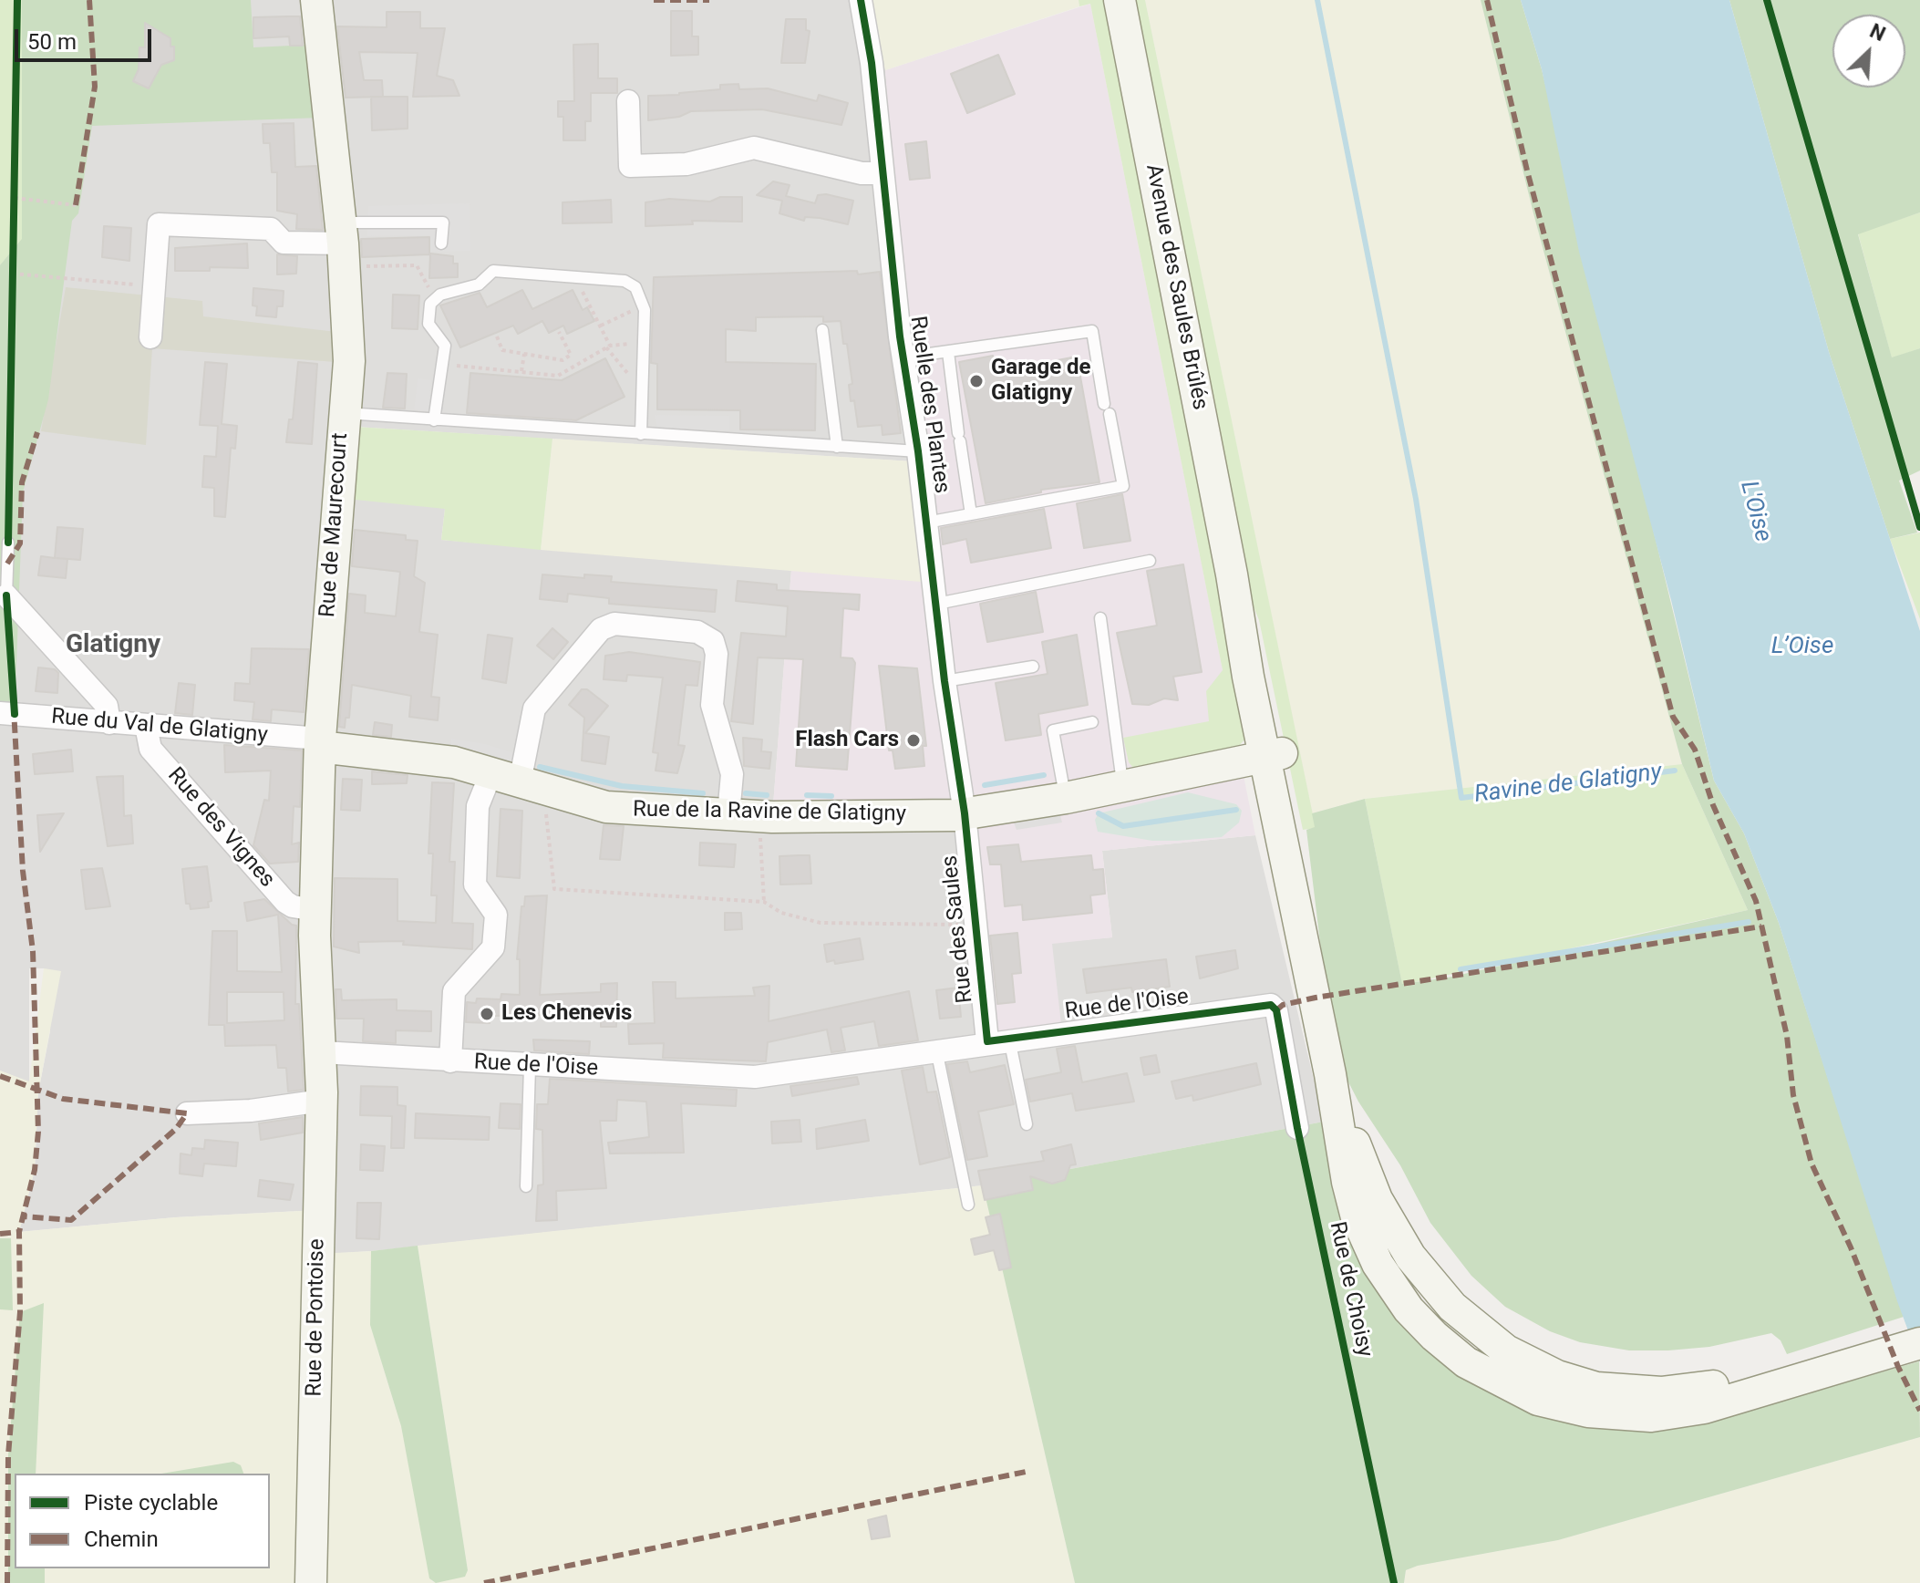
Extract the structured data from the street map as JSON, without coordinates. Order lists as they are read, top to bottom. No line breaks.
{"streets":{"main road":["Avenue des Saules Brûlés","Rue de Maurecourt","Rue de la Ravine de Glatigny","Rue de Pontoise"],"street":["Ruelle des Plantes","Rue du Val de Glatigny","Rue des Vignes","Rue des Saules","Rue de l'Oise"],"cycle path":["Rue de Choisy"]},"crossings":[["Ruelle des Plantes","Rue de la Ravine de Glatigny"],["Ruelle des Plantes","Rue des Saules"],["Rue de Maurecourt","Rue du Val de Glatigny"],["Rue de Maurecourt","Rue de la Ravine de Glatigny"],["Rue de Maurecourt","Rue des Vignes"],["Rue de Maurecourt","Rue de l'Oise"],["Rue de Maurecourt","Rue de Pontoise"],["Rue du Val de Glatigny","Rue de la Ravine de Glatigny"],["Rue du Val de Glatigny","Rue des Vignes"],["Rue de la Ravine de Glatigny","Rue des Saules"],["Rue des Saules","Rue de l'Oise"],["Rue de l'Oise","Rue de Pontoise"]],"districts":["Glatigny"],"water":["L'Oise","L’Oise","Ravine de Glatigny"],"places":["Garage de Glatigny","Flash Cars","Les Chenevis"],"legend":["Piste cyclable","Chemin"],"scale_bar":"50 m","north":"top right"}
